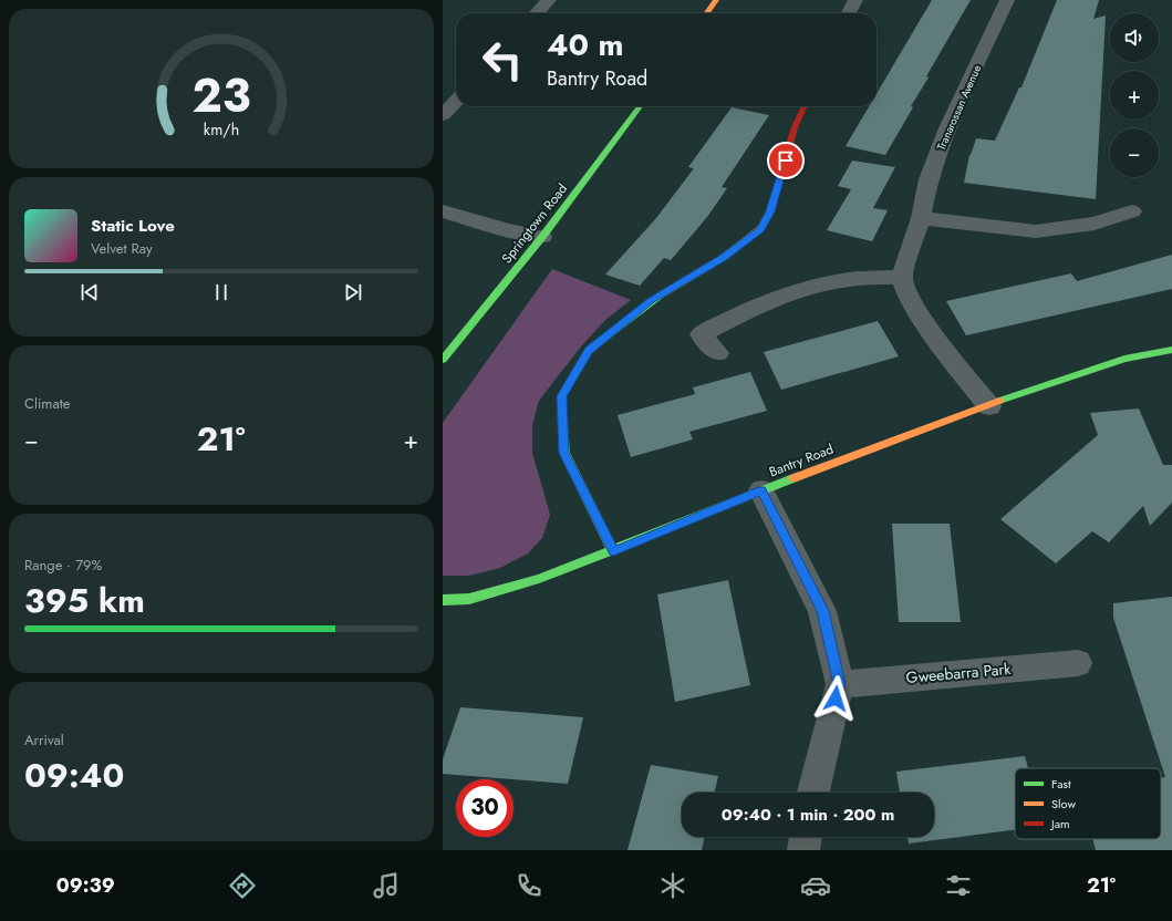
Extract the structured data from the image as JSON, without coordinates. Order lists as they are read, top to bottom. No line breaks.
{"streets":{"street":["Tranarossan Avenue","Springtown Road","Bantry Road","Gweebarra Park"]},"legend":["Fast","Slow","Jam"],"page":{"map_buttons":["+","−"],"turn":["40 m","Bantry Road"],"song":["Static Love","Velvet Ray"],"tile":["Climate",["Range · 79%","395 km"],["Arrival","09:40"]],"heat":["−","21°","+"],"limit":"30","trip":"09:40 · 1 min · 200 m","tabs":["09:39","21°"],"gauge":["23","km/h"]}}
